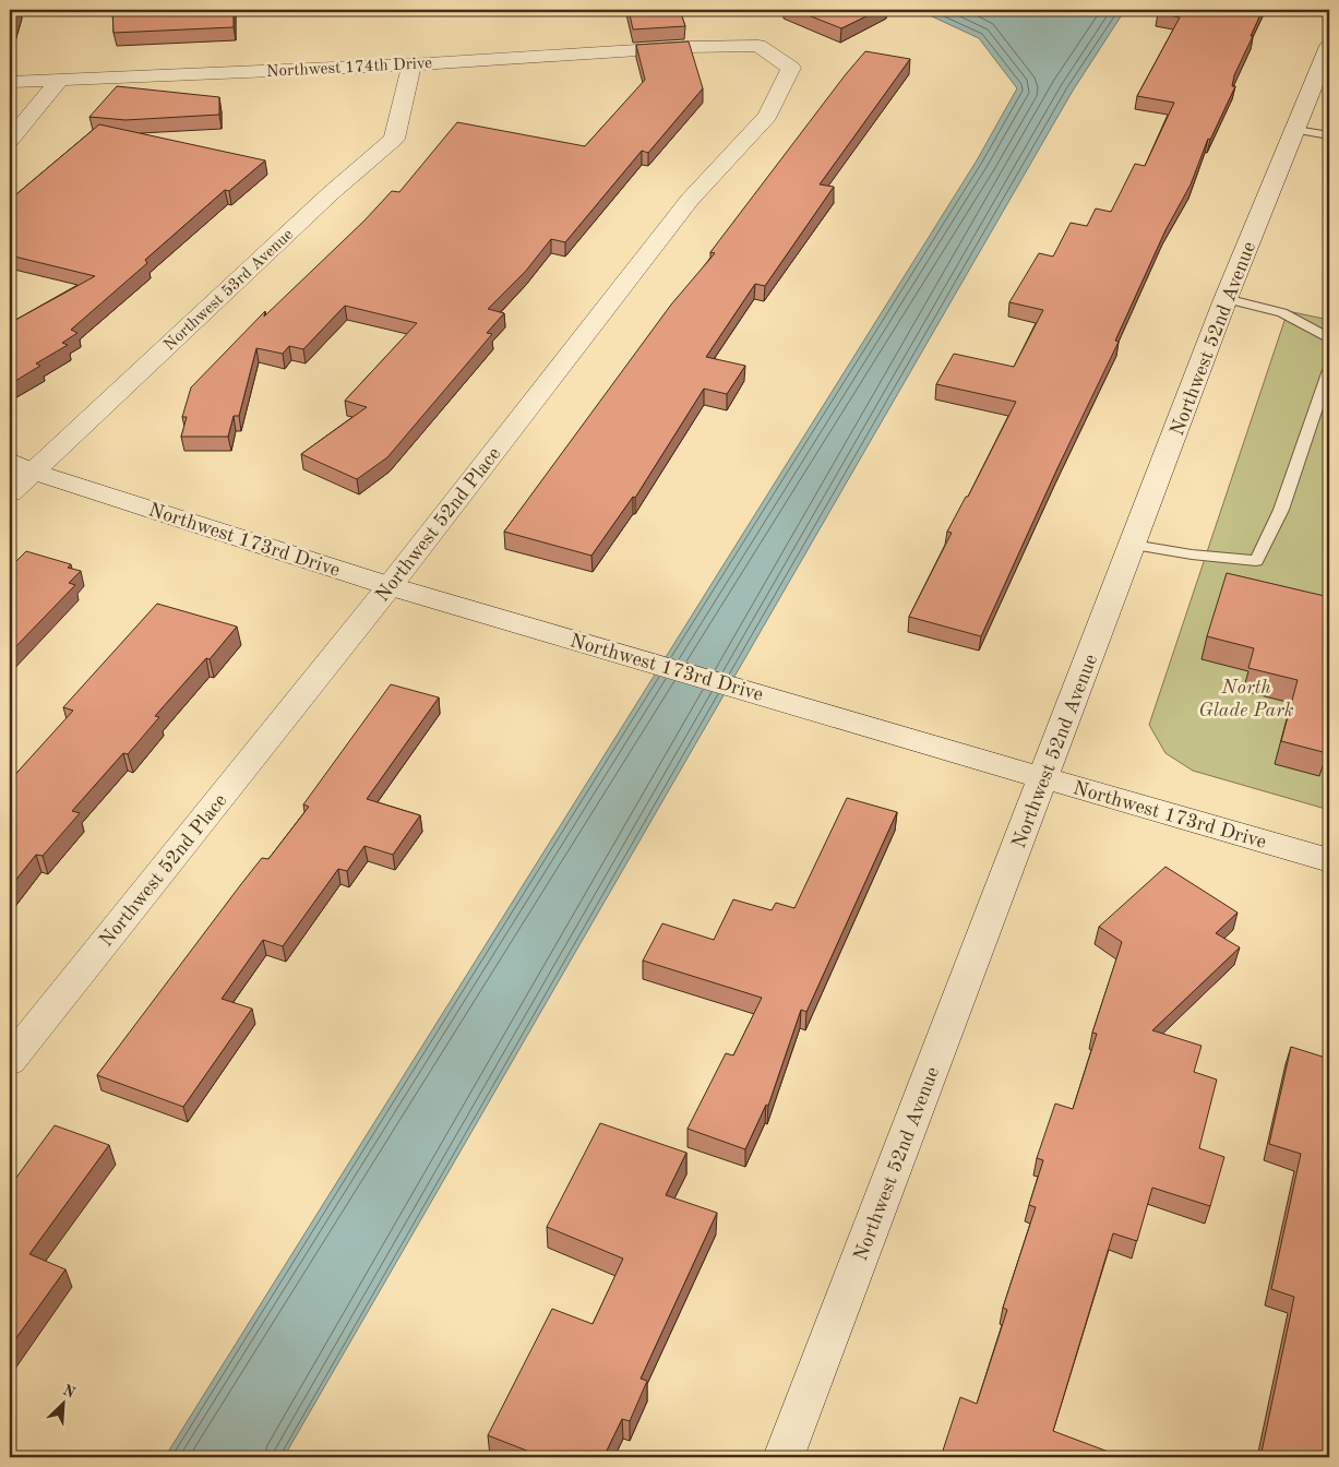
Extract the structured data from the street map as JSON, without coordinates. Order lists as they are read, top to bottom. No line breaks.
{"streets":{"street":["Northwest 174th Drive","Northwest 53rd Avenue","Northwest 52nd Avenue","Northwest 52nd Place","Northwest 173rd Drive"]},"crossings":[["Northwest 174th Drive","Northwest 53rd Avenue"],["Northwest 174th Drive","Northwest 52nd Place"],["Northwest 53rd Avenue","Northwest 173rd Drive"],["Northwest 52nd Avenue","Northwest 173rd Drive"],["Northwest 52nd Place","Northwest 173rd Drive"]],"parks":["North Glade Park"],"north":"top right"}
